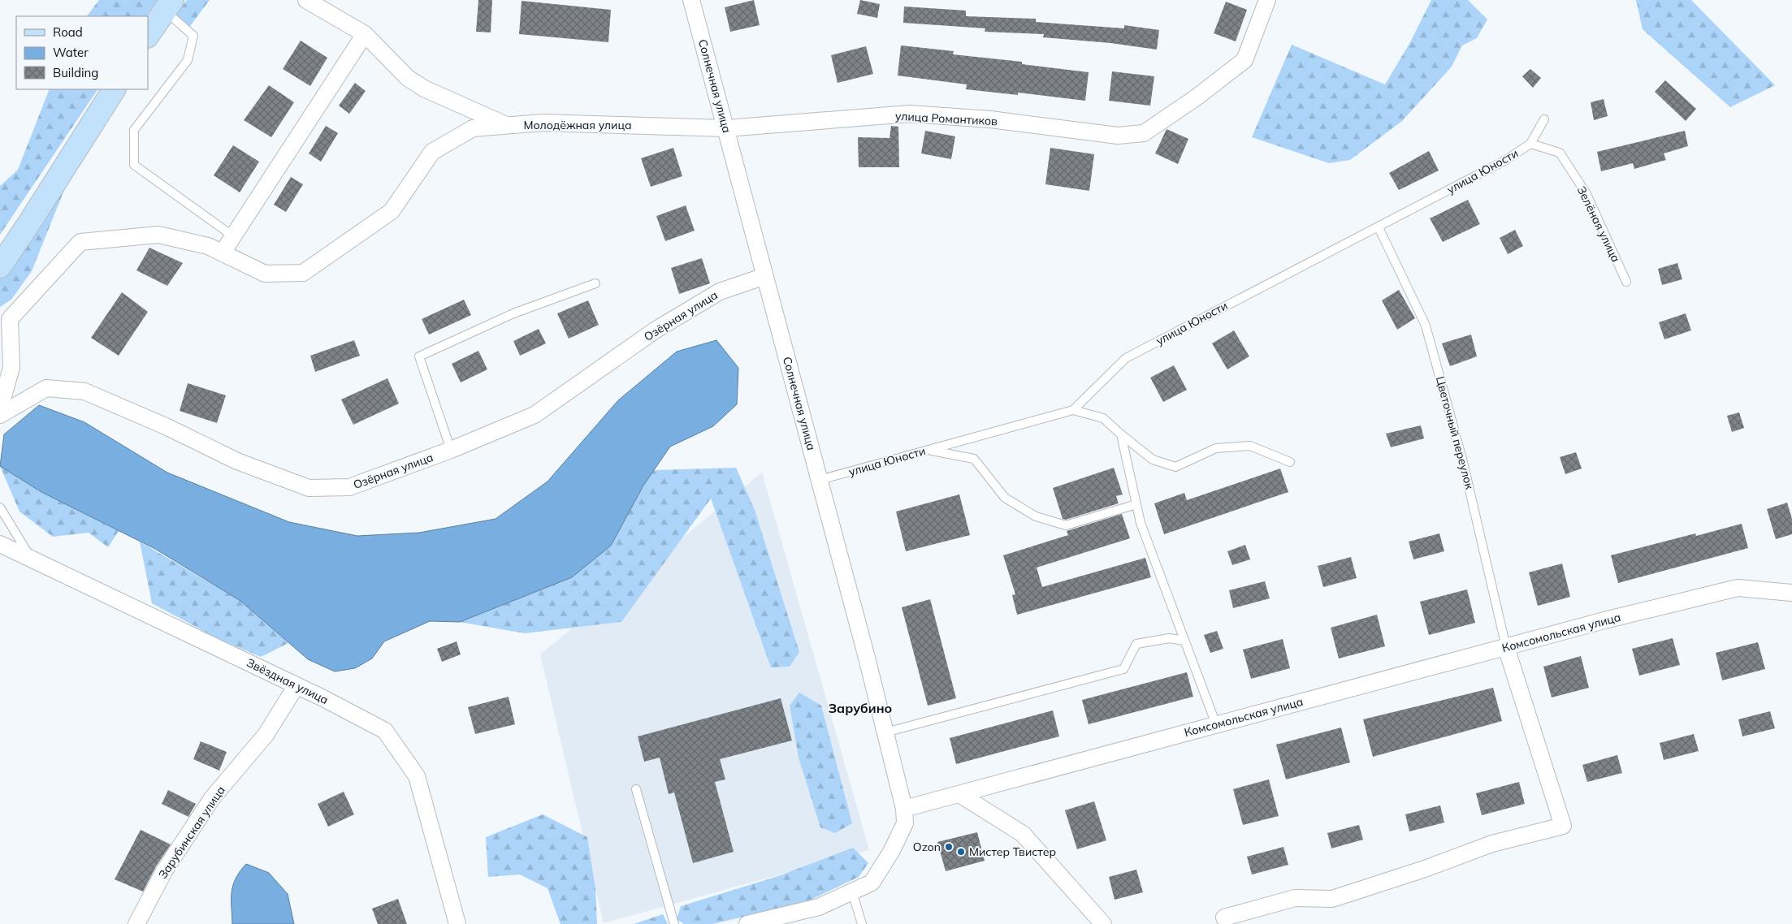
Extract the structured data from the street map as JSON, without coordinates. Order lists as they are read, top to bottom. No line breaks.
{"streets":{"street":["Солнечная улица","улица Романтиков","Молодёжная улица","Озёрная улица","Комсомольская улица","Звёздная улица","Зарубинская улица"],"lane":["улица Юности","Зелёная улица","Цветочный переулок"]},"crossings":[["Солнечная улица","улица Романтиков"],["Солнечная улица","Молодёжная улица"],["Солнечная улица","улица Юности"],["Солнечная улица","Озёрная улица"],["Солнечная улица","Комсомольская улица"],["улица Романтиков","Молодёжная улица"],["улица Юности","Зелёная улица"],["улица Юности","Цветочный переулок"],["Цветочный переулок","Комсомольская улица"],["Звёздная улица","Зарубинская улица"]],"districts":["Зарубино"],"places":["Ozon","Мистер Твистер"],"legend":["Road","Water","Building"]}
